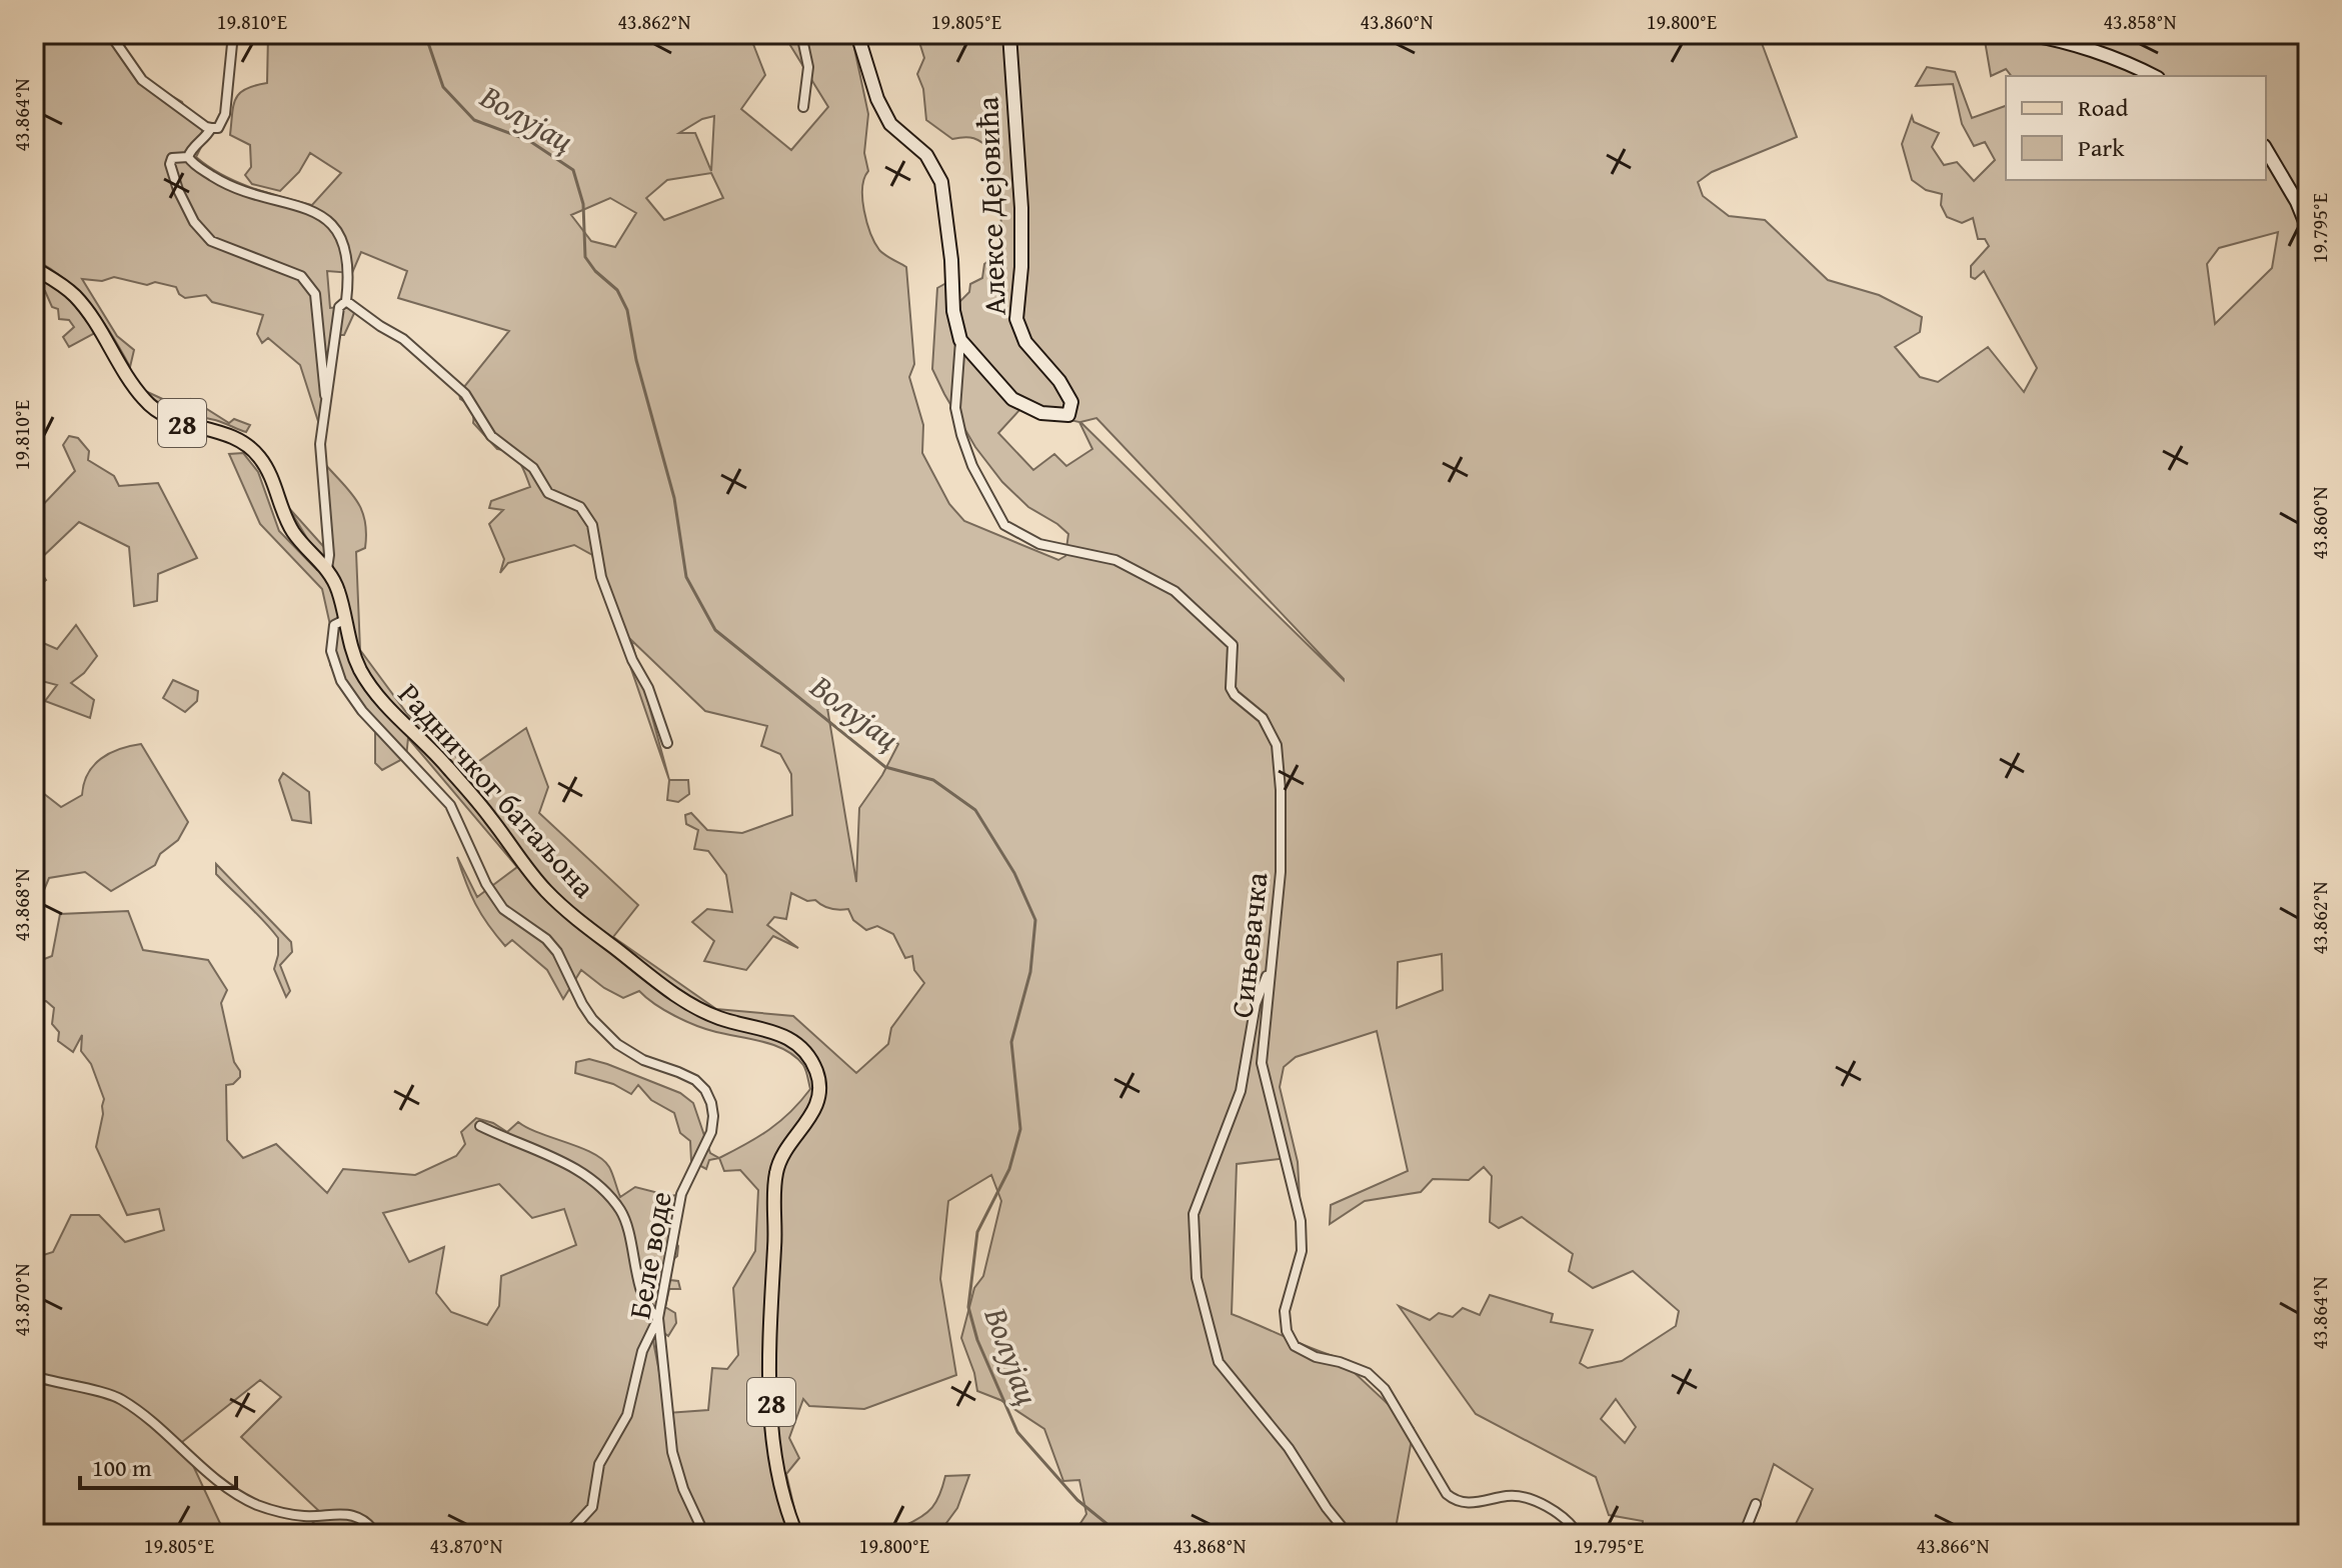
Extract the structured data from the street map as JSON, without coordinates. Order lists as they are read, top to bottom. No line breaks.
{"streets":{"main road":["28","Радничког батаљона"],"street":["Алексе Дејовића","Сињевачка","Беле воде"]},"crossings":[["Алексе Дејовића","Сињевачка"],["Радничког батаљона","Беле воде"]],"water":["Волујац"],"legend":["Road","Park"],"scale_bar":"100 m","coordinates":["19.810°E","43.862°N","19.805°E","43.860°N","19.800°E","43.858°N","43.864°N","19.795°E","43.868°N","43.870°N","43.866°N"]}
